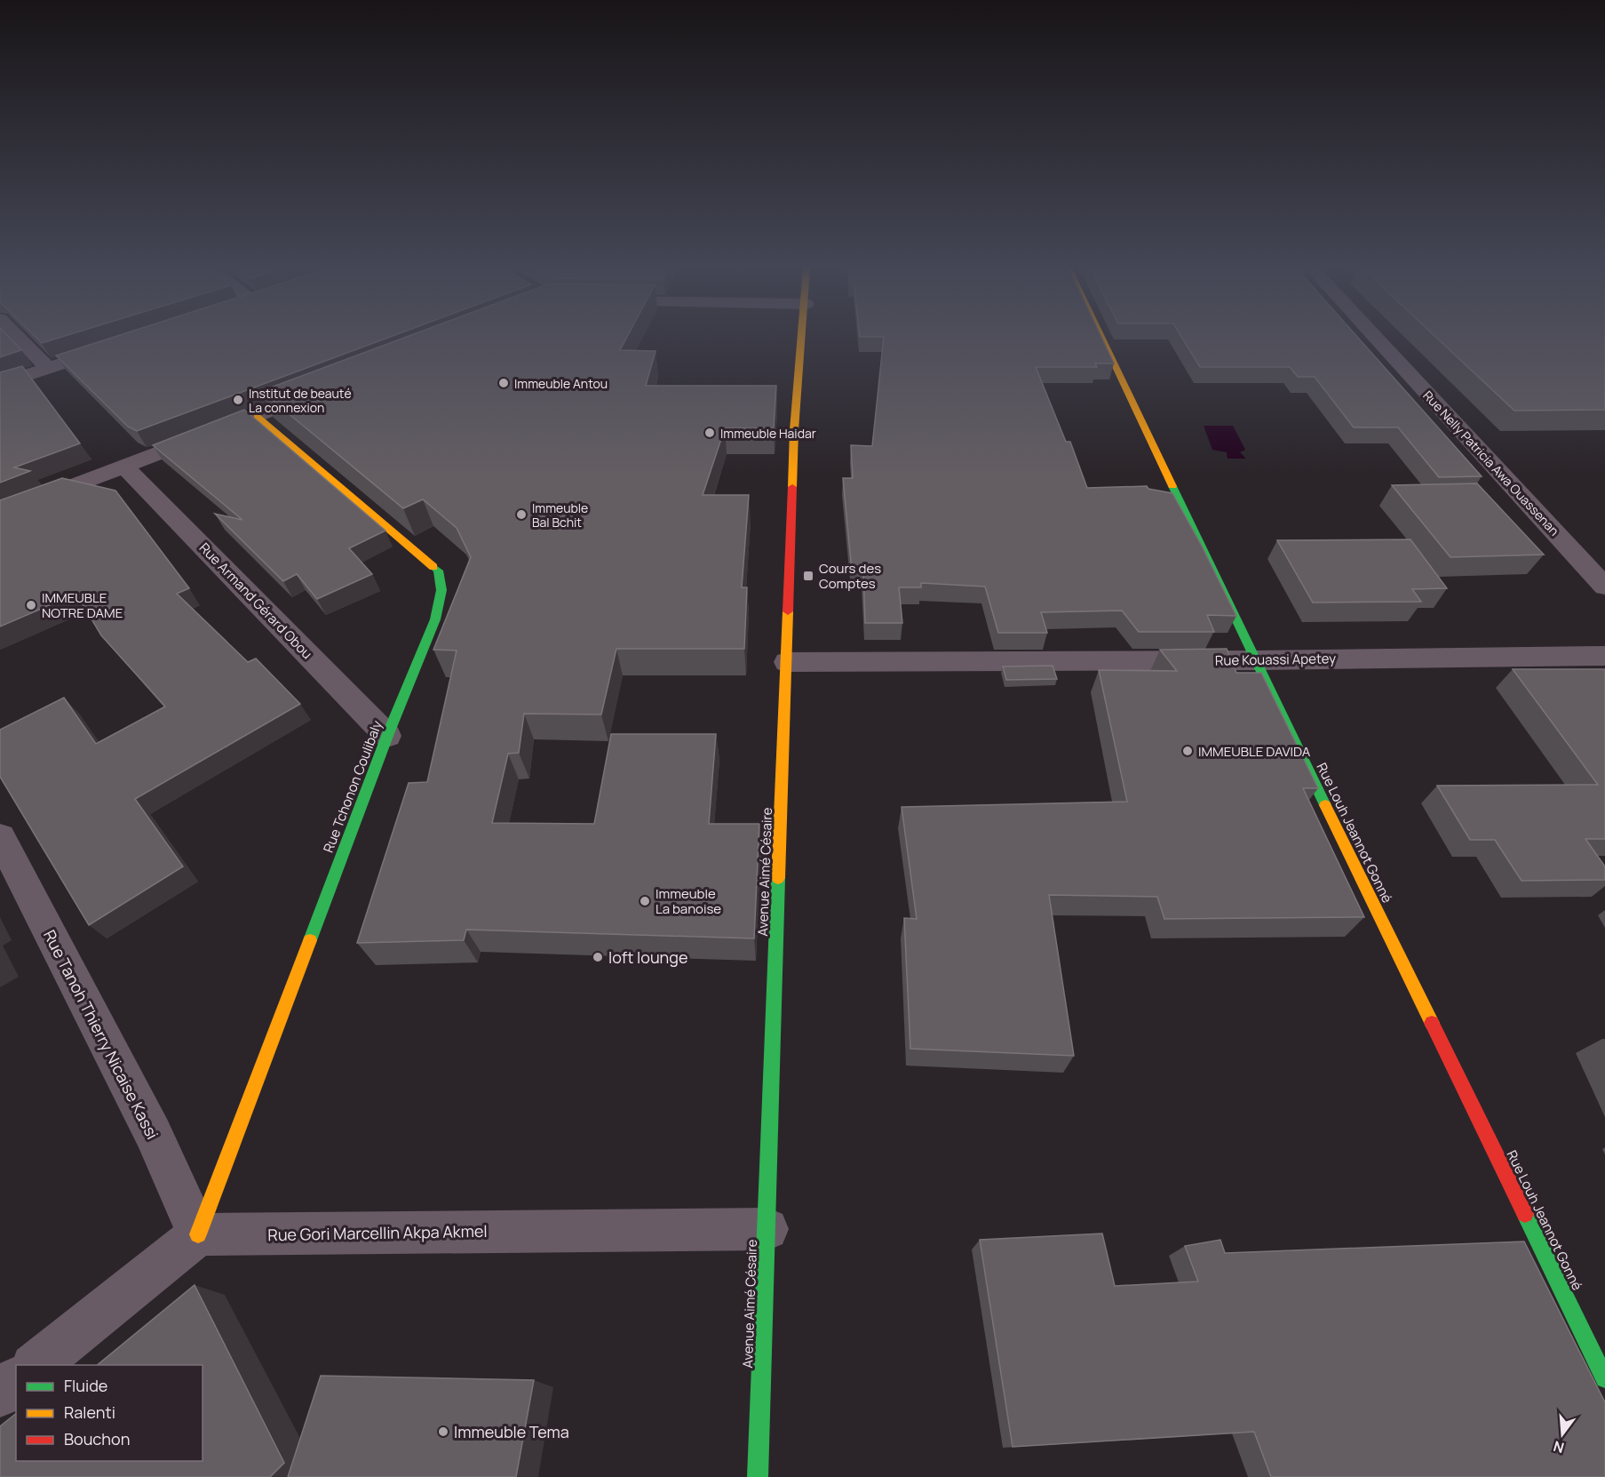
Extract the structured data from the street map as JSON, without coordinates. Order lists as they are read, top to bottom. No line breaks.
{"streets":{"street":["Rue Nelly Patricia Awa Ouassenan","Rue Armand Gérard Obou","Rue Kouassi Apetey","Rue Tchonon Coulibaly","Rue Louh Jeannot Gonné","Avenue Aimé Césaire","Rue Tanoh Thierry Nicaise Kassi","Rue Gori Marcellin Akpa Akmel"]},"crossings":[["Rue Armand Gérard Obou","Rue Tchonon Coulibaly"],["Rue Kouassi Apetey","Rue Louh Jeannot Gonné"],["Rue Kouassi Apetey","Avenue Aimé Césaire"],["Rue Tchonon Coulibaly","Rue Tanoh Thierry Nicaise Kassi"],["Rue Tchonon Coulibaly","Rue Gori Marcellin Akpa Akmel"],["Avenue Aimé Césaire","Rue Gori Marcellin Akpa Akmel"],["Rue Tanoh Thierry Nicaise Kassi","Rue Gori Marcellin Akpa Akmel"]],"places":{"other":["Immeuble Antou","Institut de beauté La connexion","Immeuble Haidar","Immeuble Bal Bchit","IMMEUBLE NOTRE DAME","IMMEUBLE DAVIDA","Immeuble La banoise","loft lounge","Immeuble Tema"],"transit":["Cours des Comptes"]},"legend":["Fluide","Ralenti","Bouchon"],"north":"bottom"}
